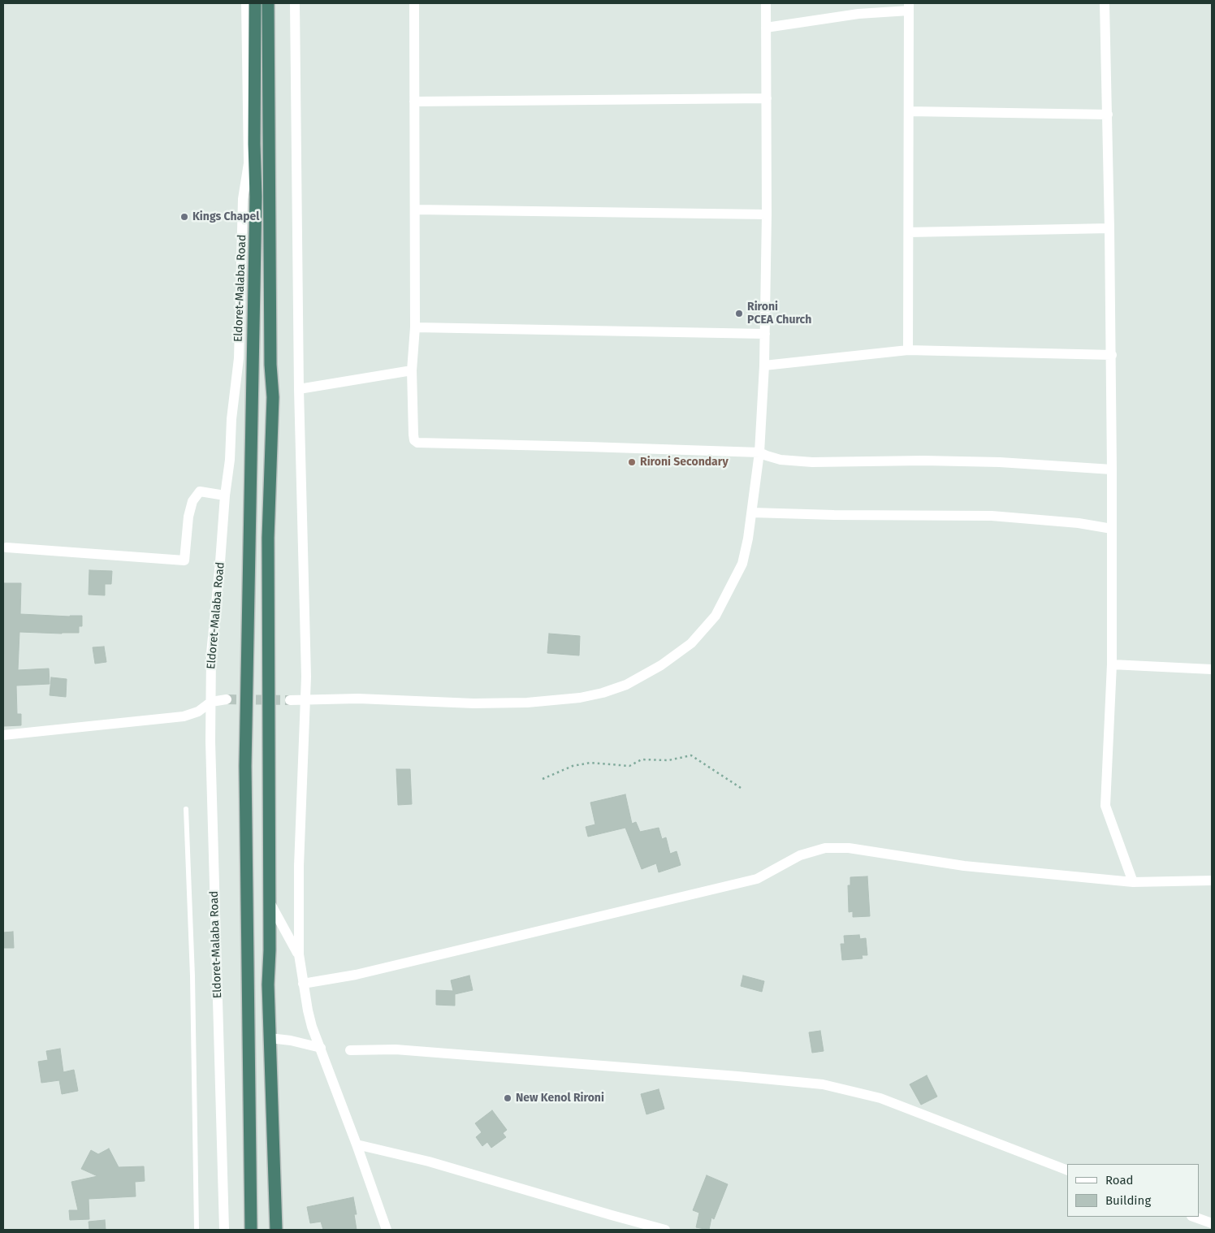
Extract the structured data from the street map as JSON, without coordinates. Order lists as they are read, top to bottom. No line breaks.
{"streets":{"highway":["Eldoret-Malaba Road"]},"places":["Kings Chapel","Rironi PCEA Church","Rironi Secondary","New Kenol Rironi"],"legend":["Road","Building"]}
